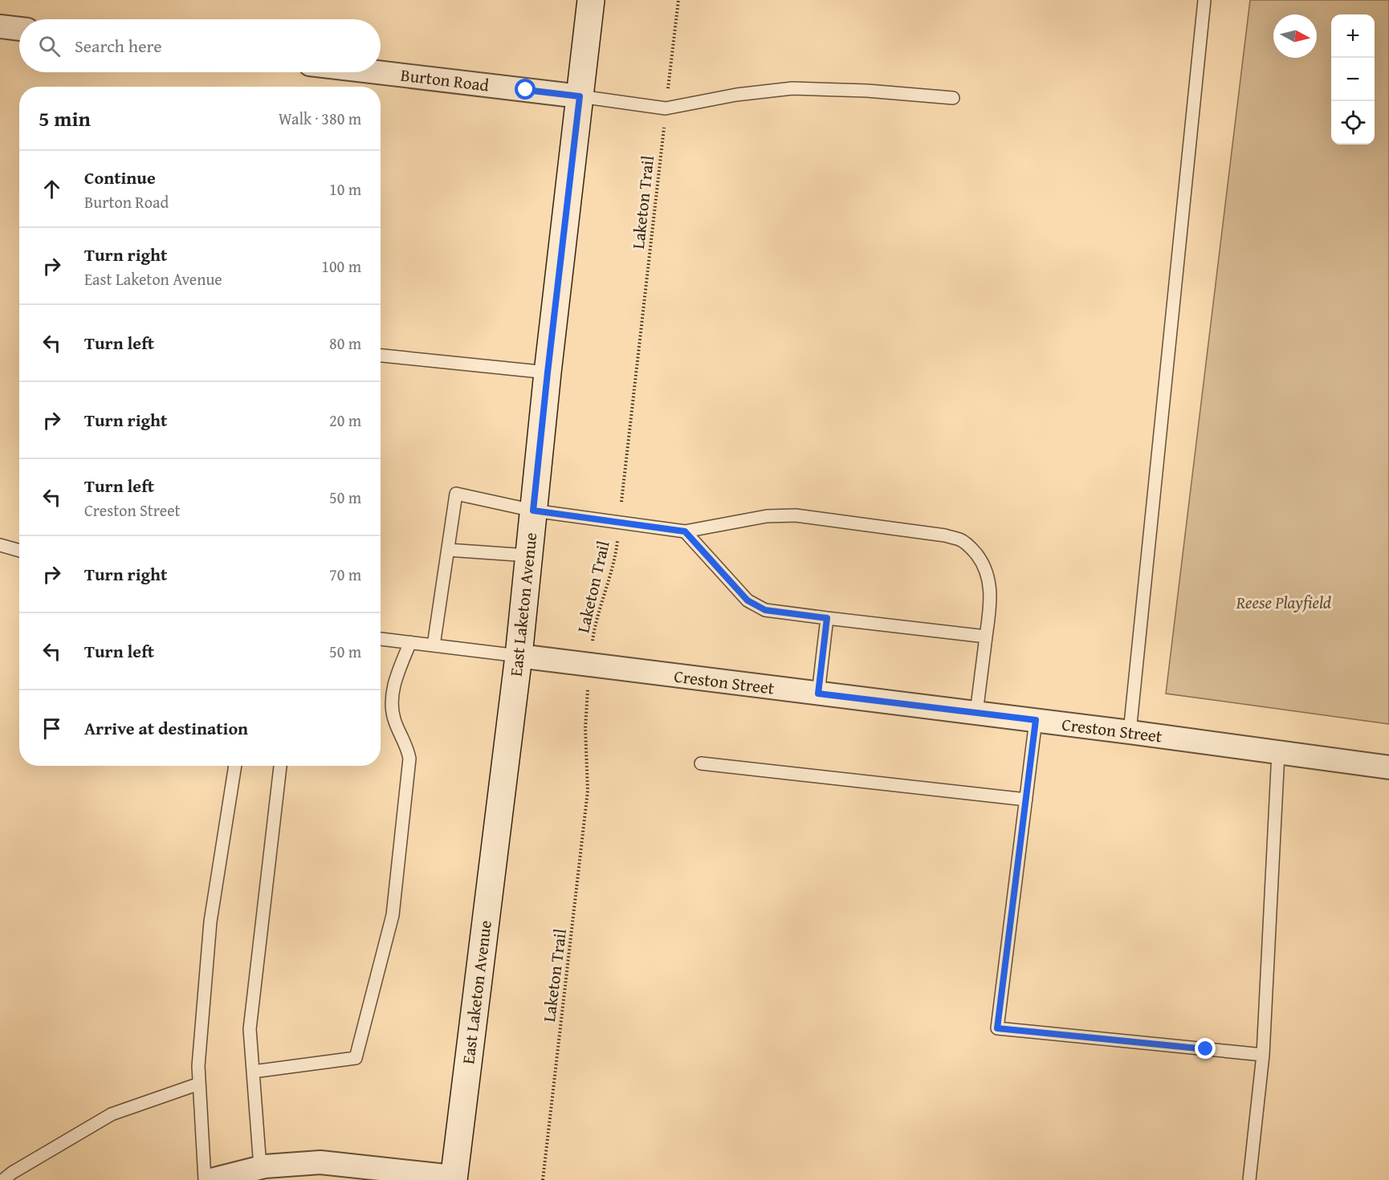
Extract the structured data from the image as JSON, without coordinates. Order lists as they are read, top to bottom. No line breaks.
{"streets":{"main road":["East Laketon Avenue"],"street":["Burton Road","Creston Street"],"path":["Laketon Trail"]},"crossings":[["Burton Road","East Laketon Avenue"],["Laketon Trail","Creston Street"],["East Laketon Avenue","Creston Street"]],"parks":["Reese Playfield"],"north":"right","page":{"map_buttons":["+","−"],"search":"Search here","heading":["5 min","Walk · 380 m"],"list":[["Continue","Burton Road","10 m"],["Turn right","East Laketon Avenue","100 m"],["Turn left","80 m"],["Turn right","20 m"],["Turn left","Creston Street","50 m"],["Turn right","70 m"],["Turn left","50 m"],"Arrive at destination"]}}
